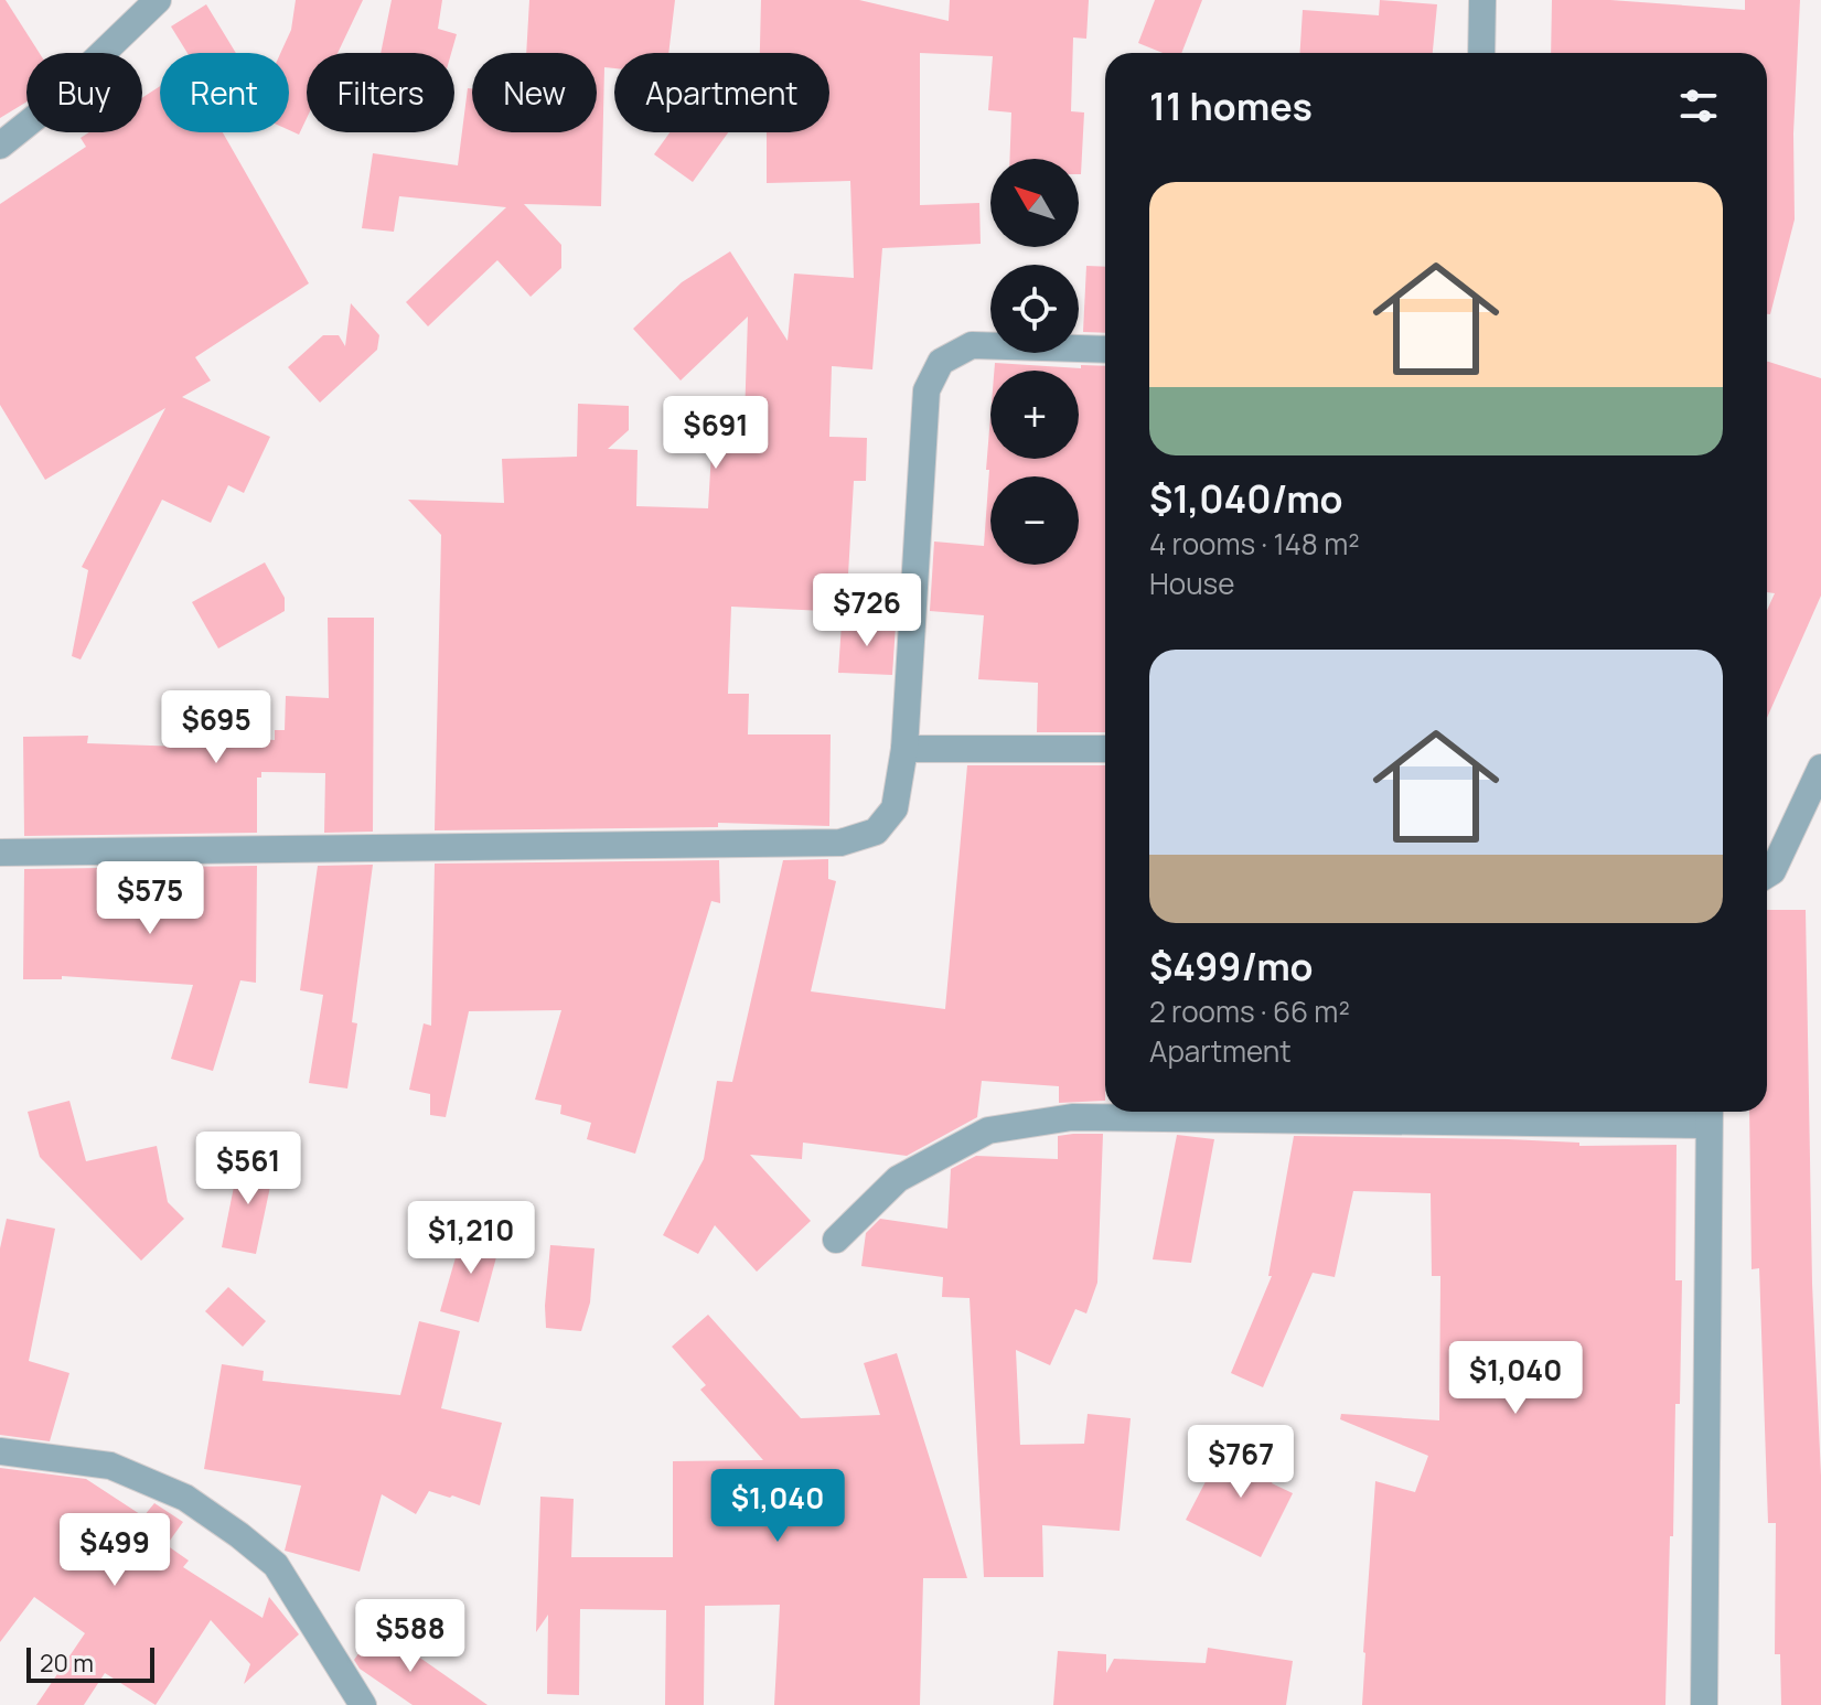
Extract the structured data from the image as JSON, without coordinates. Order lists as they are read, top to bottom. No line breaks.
{"scale_bar":"20 m","north":"top left","page":{"chip":["Buy","Rent","Filters","New","Apartment"],"heading":"11 homes","map_buttons":["+","−"],"list":[{"name":"$1,040/mo","note":"4 rooms · 148 m² · House"},{"name":"$499/mo","note":"2 rooms · 66 m² · Apartment"}],"price":["$691","$726","$695","$575","$561","$1,210","$1,040","$767","$1,040","$499","$588"],"scale":"20 m"}}
